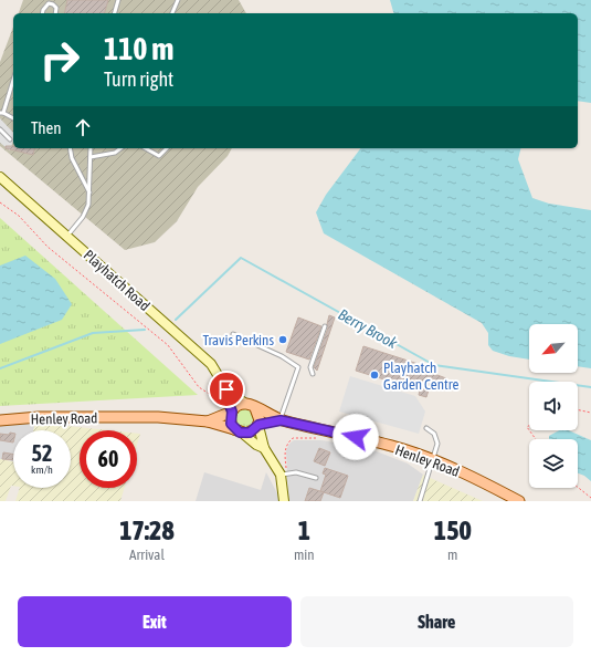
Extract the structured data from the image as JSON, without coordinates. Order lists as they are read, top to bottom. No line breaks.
{"streets":{"main road":["Playhatch Road","Henley Road"]},"crossings":[["Playhatch Road","Henley Road"]],"water":["Berry Brook"],"places":["Travis Perkins","Playhatch Garden Centre"],"north":"bottom left","page":{"turn":["110 m","Turn right"],"then":"Then","speed":"52 km/h","limit":"60","eta":["17:28","Arrival","1","min","150","m"],"buttons":["Exit","Share"]}}
